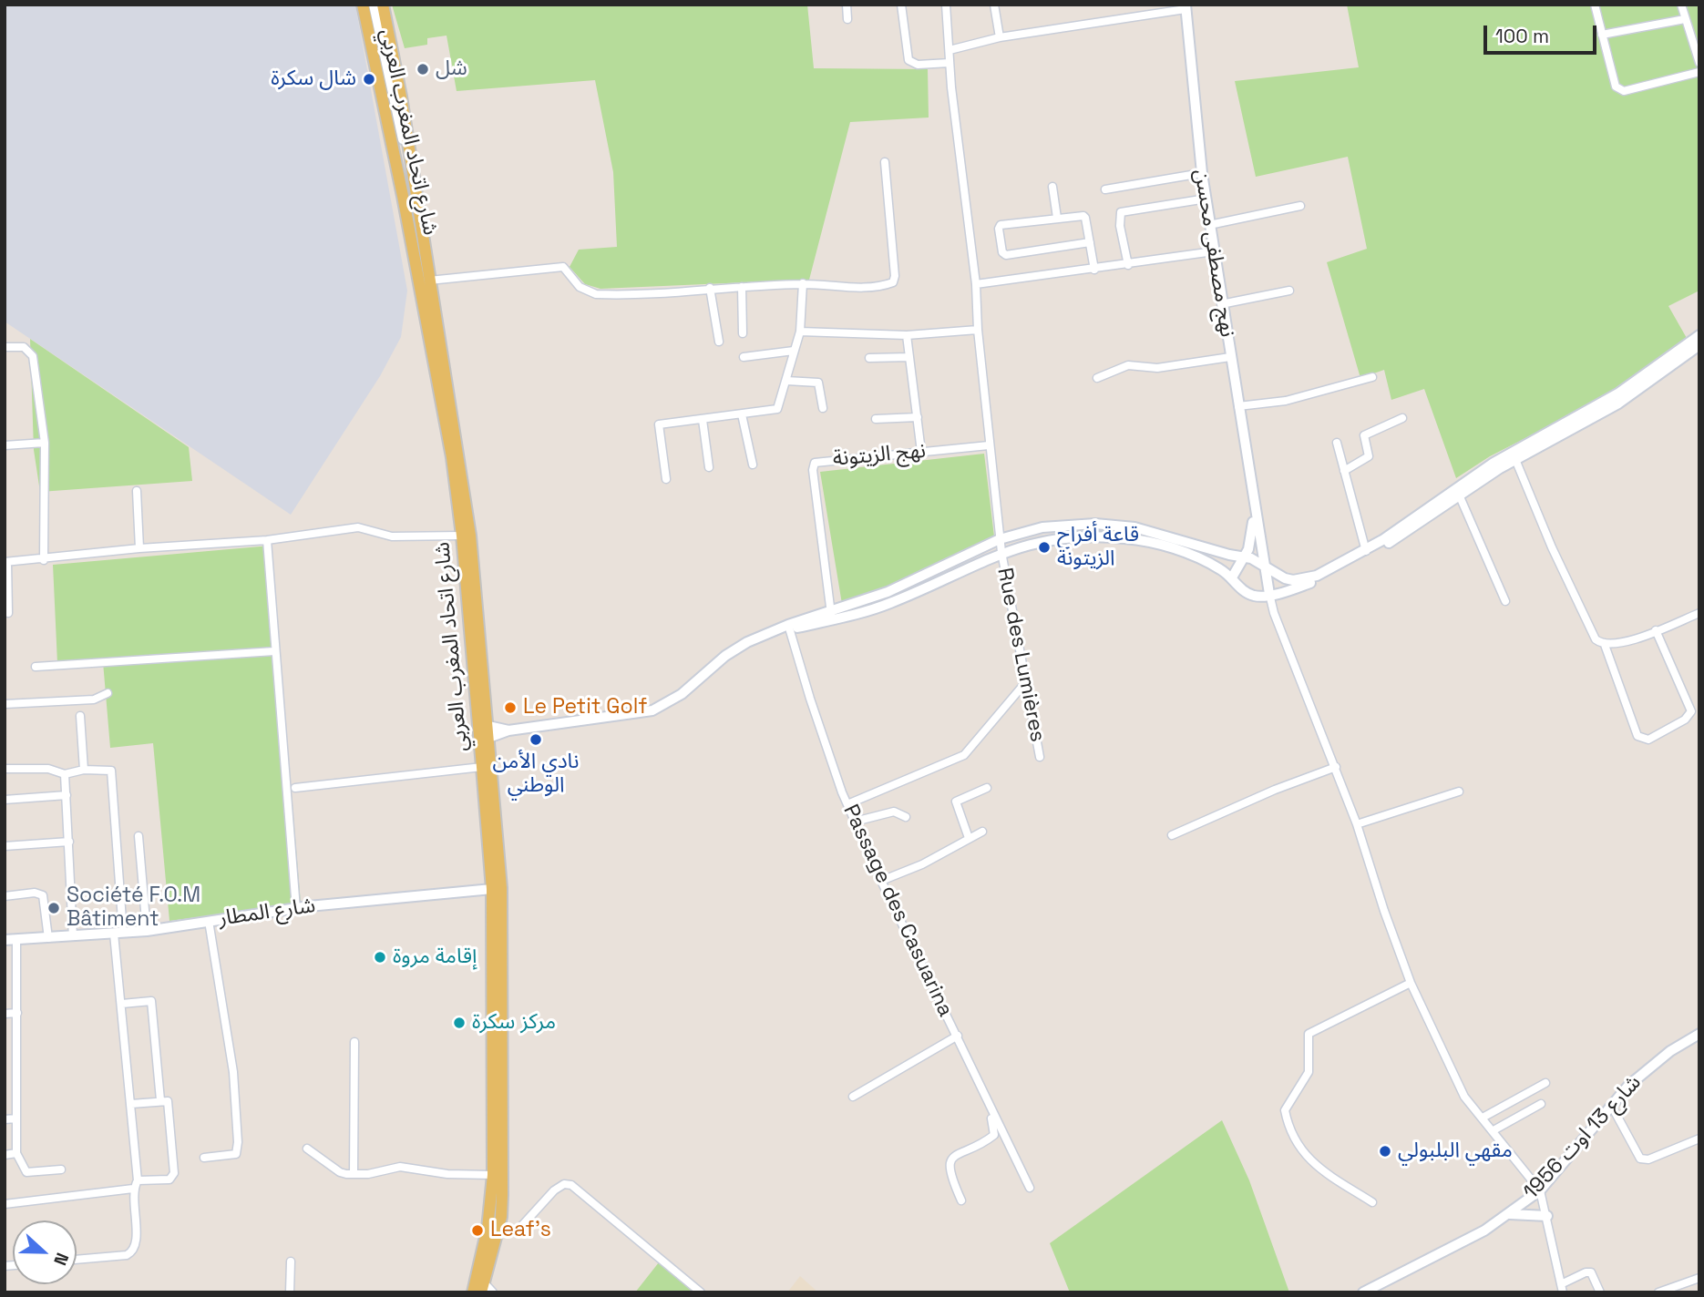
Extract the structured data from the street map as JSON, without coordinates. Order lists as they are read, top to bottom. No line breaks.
{"streets":{"main road":["شارع اتحاد المغرب العربي","نهج مصطفى محسن","شارع المطار","شارع 13 اوت 1956"],"street":["نهج الزيتونة","Rue des Lumières","Passage des Casuarina"]},"crossings":[["شارع اتحاد المغرب العربي","شارع المطار"],["نهج الزيتونة","Rue des Lumières"]],"places":["شل","شال سكرة","قاعة أفراح الزيتونة","Le Petit Golf","نادي الأمن الوطني","Société F.O.M Bâtiment","إقامة مروة","مركز سكرة","مقهي البلبولي","Leaf's"],"scale_bar":"100 m","north":"right"}
